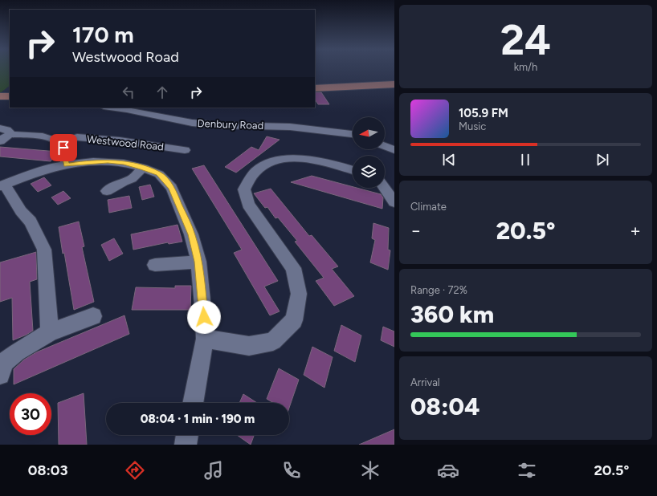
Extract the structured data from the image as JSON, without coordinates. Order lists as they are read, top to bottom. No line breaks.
{"streets":{"street":["Denbury Road","Westwood Road"]},"north":"left","page":{"tile":[["24","km/h"],"Climate",["Range · 72%","360 km"],["Arrival","08:04"]],"turn":["170 m","Westwood Road"],"song":["105.9 FM","Music"],"heat":["−","20.5°","+"],"limit":"30","trip":"08:04 · 1 min · 190 m","tabs":["08:03","20.5°"]}}
